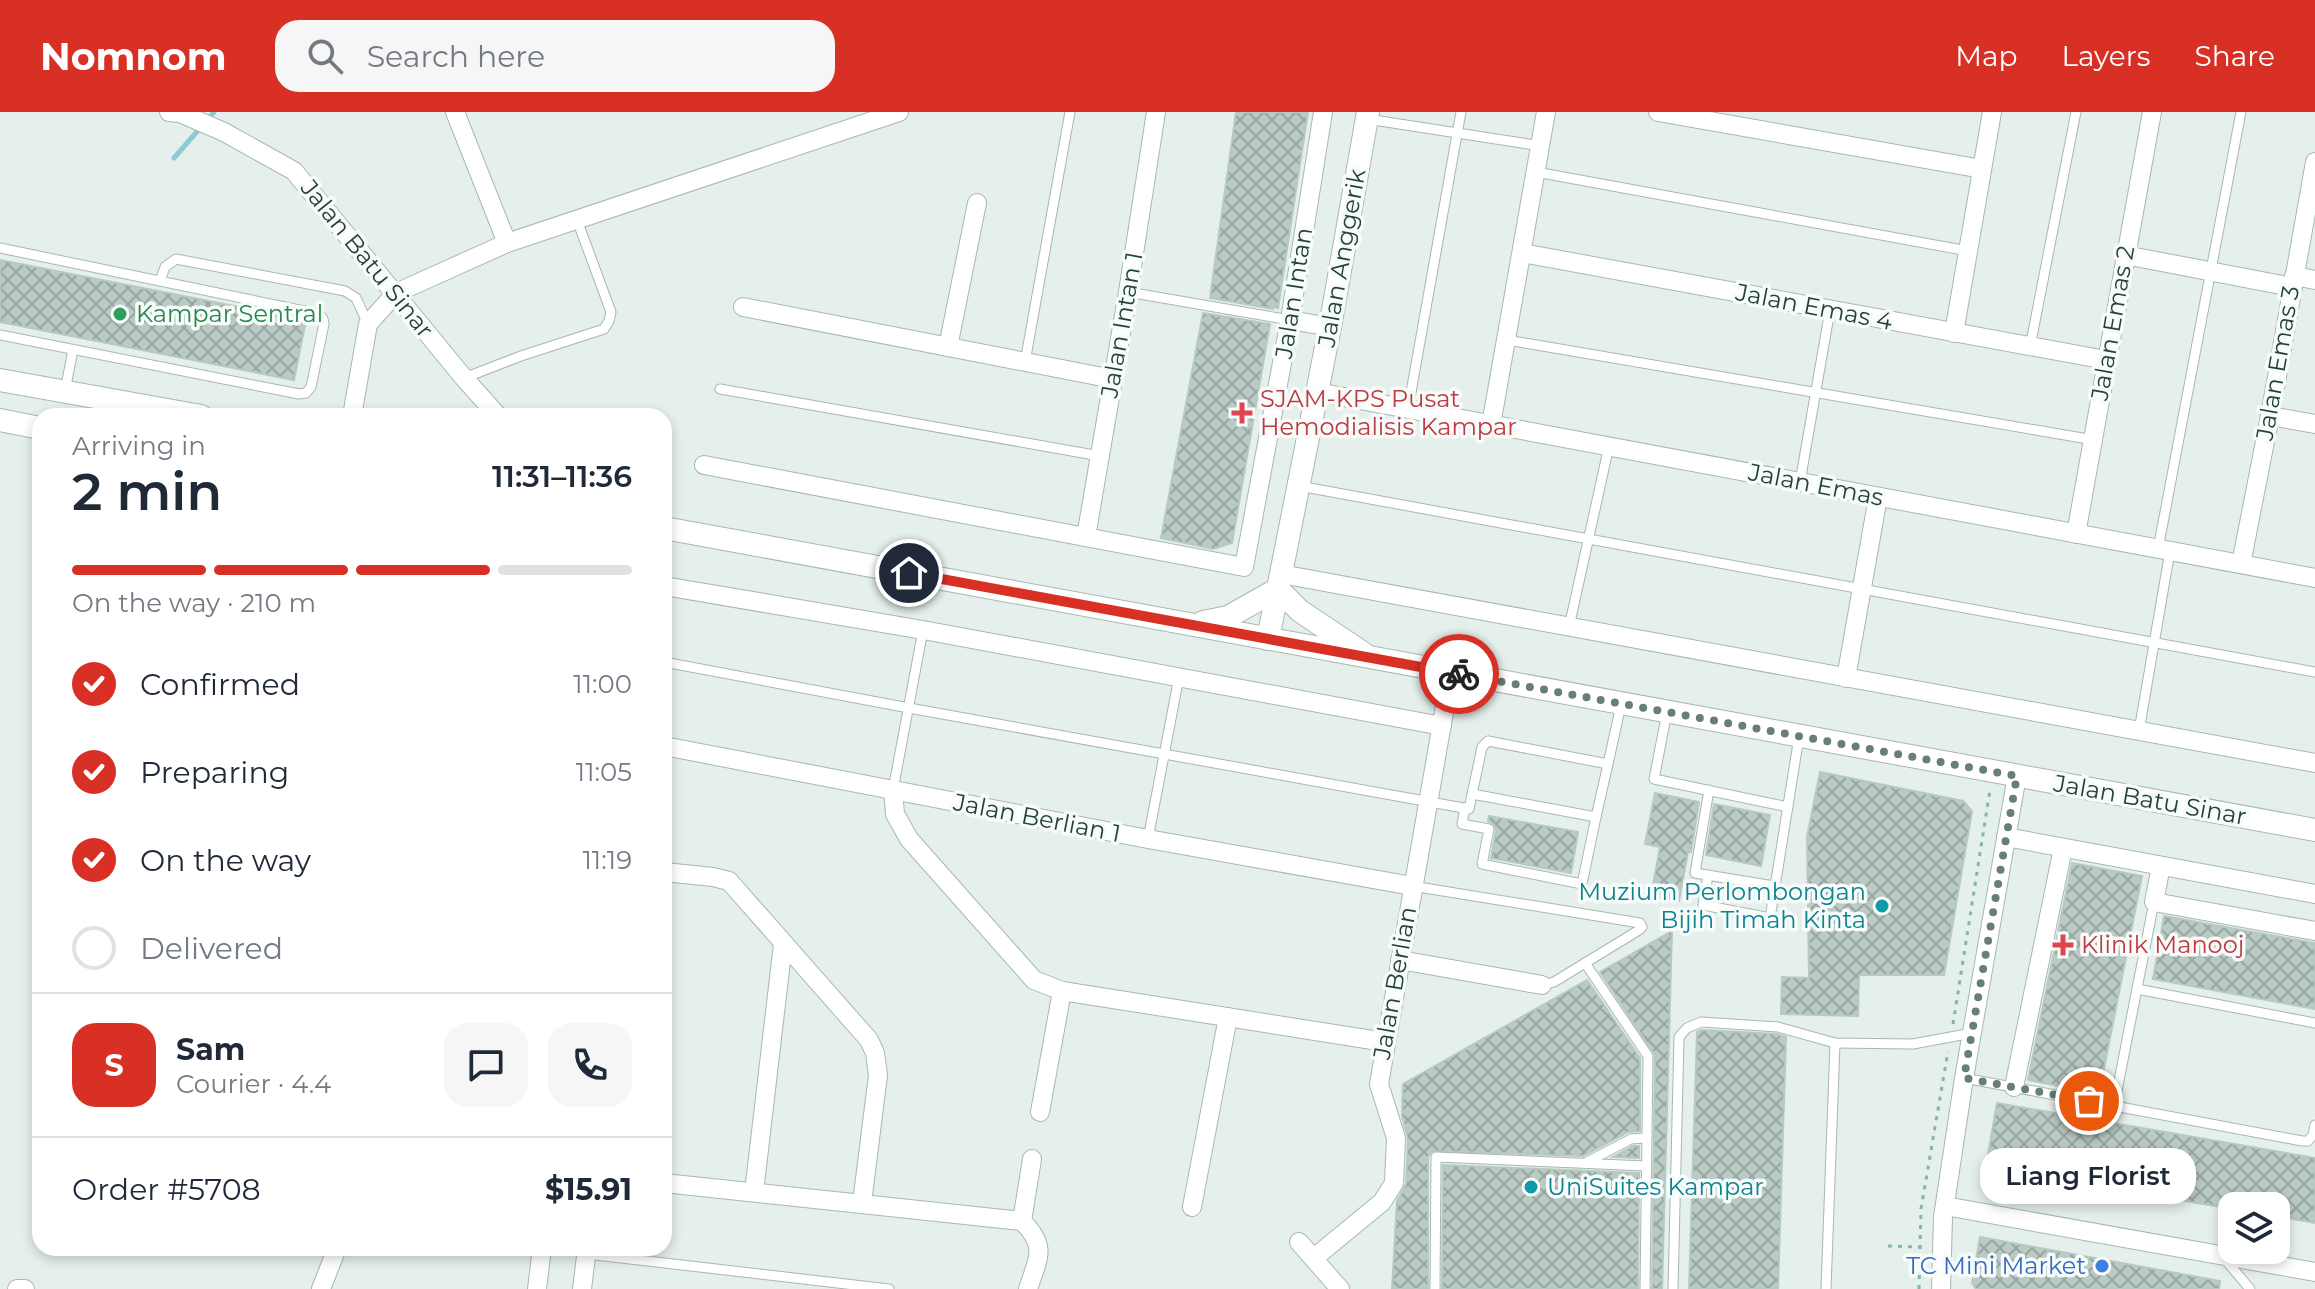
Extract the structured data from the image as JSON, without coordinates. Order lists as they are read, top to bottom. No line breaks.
{"streets":{"street":["Jalan Anggerik","Jalan Batu Sinar","Jalan Intan","Jalan Emas 4","Jalan Emas 2","Jalan Intan 1","Jalan Emas 3","Jalan Emas","Jalan Berlian 1","Jalan Berlian"]},"crossings":[["Jalan Anggerik","Jalan Batu Sinar"],["Jalan Anggerik","Jalan Emas"],["Jalan Batu Sinar","Jalan Berlian"],["Jalan Intan","Jalan Intan 1"],["Jalan Emas 4","Jalan Emas 2"],["Jalan Emas 2","Jalan Emas"],["Jalan Emas 3","Jalan Emas"],["Jalan Berlian 1","Jalan Berlian"]],"places":{"other":["Kampar Sentral","Muzium Perlombongan Bijih Timah Kinta","Liang Florist","UniSuites Kampar","TC Mini Market"],"health":["SJAM-KPS Pusat Hemodialisis Kampar","Klinik Manooj"]},"page":{"header":"Nomnom","search":"Search here","nav":["Map","Layers","Share"],"heading":["2 min","Arriving in","11:31–11:36"],"panel":["Sam","Courier · 4.4","Order #5708","$15.91"],"bar":"On the way · 210 m","list":[["Confirmed","11:00"],["Preparing","11:05"],["On the way","11:19"],"Delivered"],"round":"S","bubble":"Liang Florist"}}
